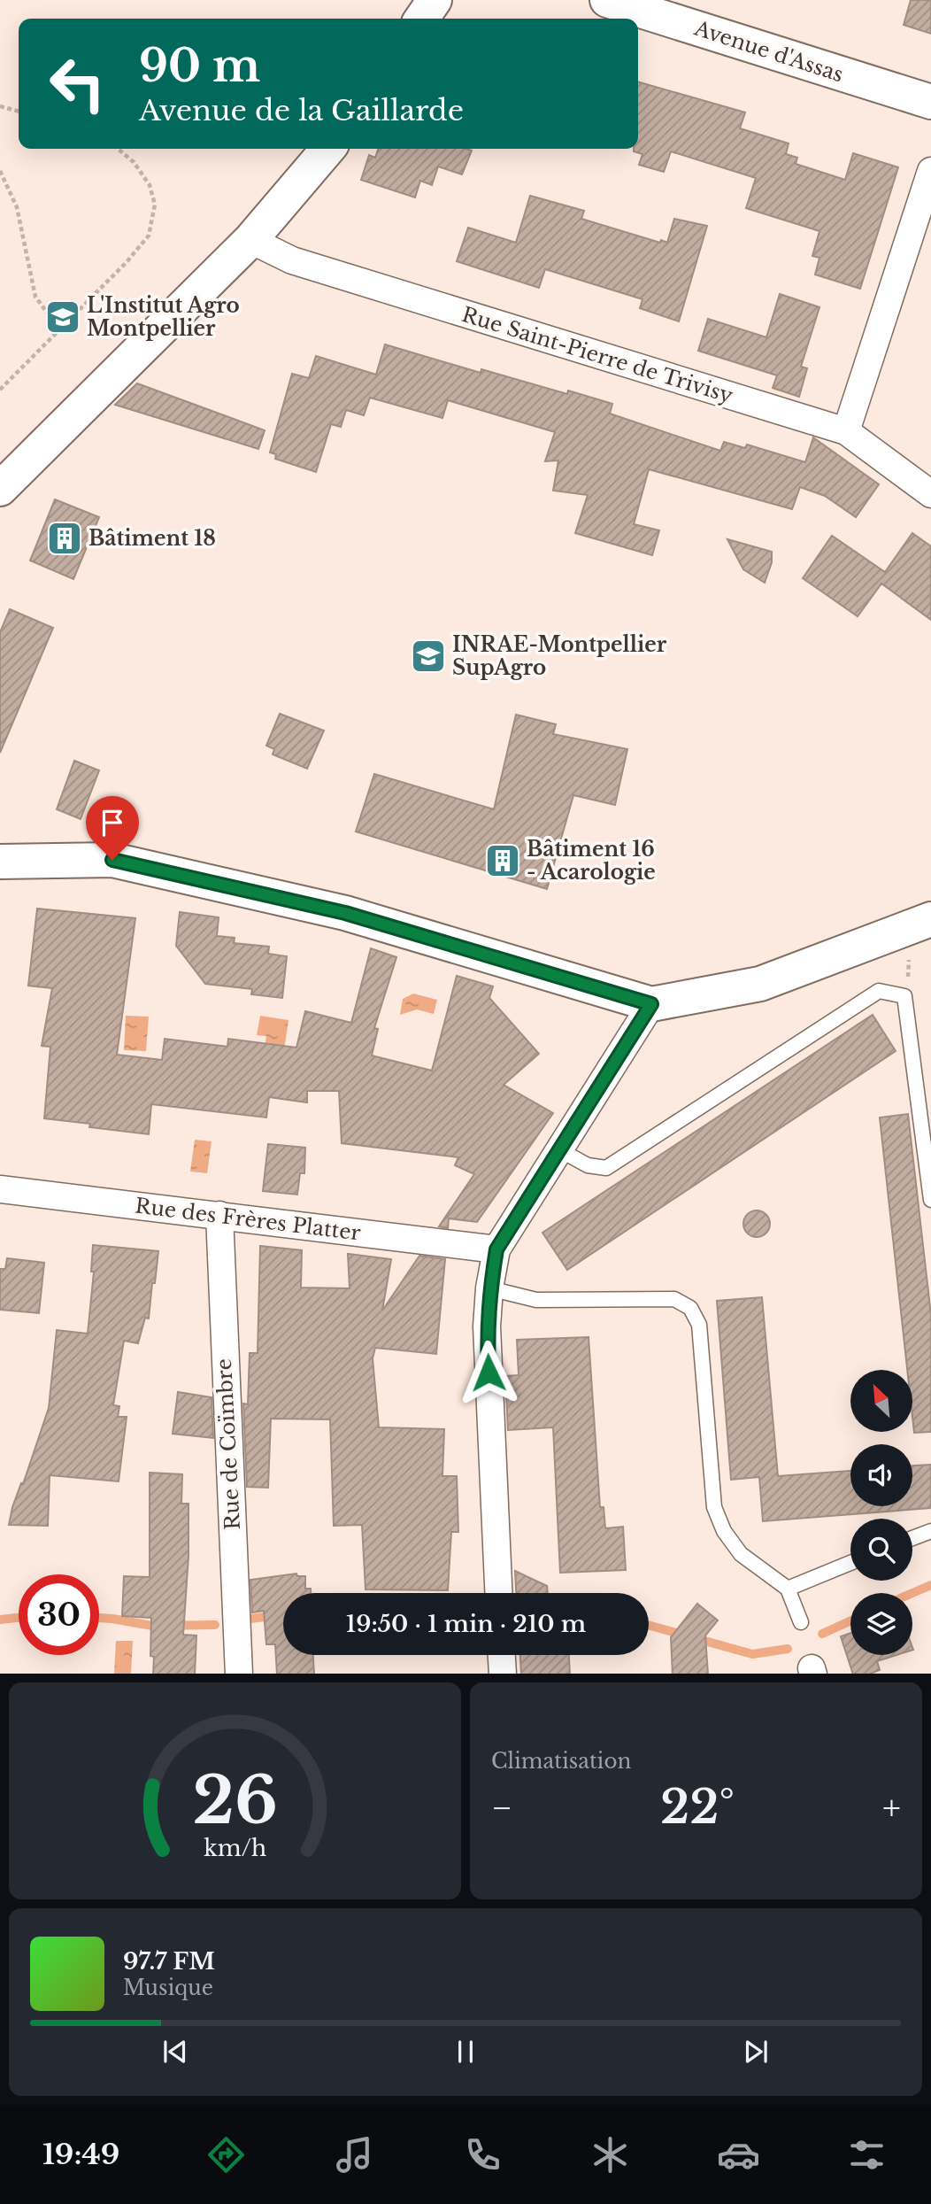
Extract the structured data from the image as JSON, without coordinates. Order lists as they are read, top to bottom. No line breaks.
{"streets":{"street":["Avenue d'Assas","Rue Saint-Pierre de Trivisy","Rue des Frères Platter","Rue de Coïmbre"]},"crossings":[["Rue des Frères Platter","Rue de Coïmbre"]],"places":{"school or university":["L'Institut Agro Montpellier","INRAE-Montpellier SupAgro"],"building":["Bâtiment 18","Bâtiment 16 - Acarologie"]},"north":"top left","page":{"turn":["90 m","Avenue de la Gaillarde"],"limit":"30","trip":"19:50 · 1 min · 210 m","tile":"Climatisation","heat":["−","22°","+"],"song":["97.7 FM","Musique"],"tabs":"19:49","gauge":["26","km/h"]}}
